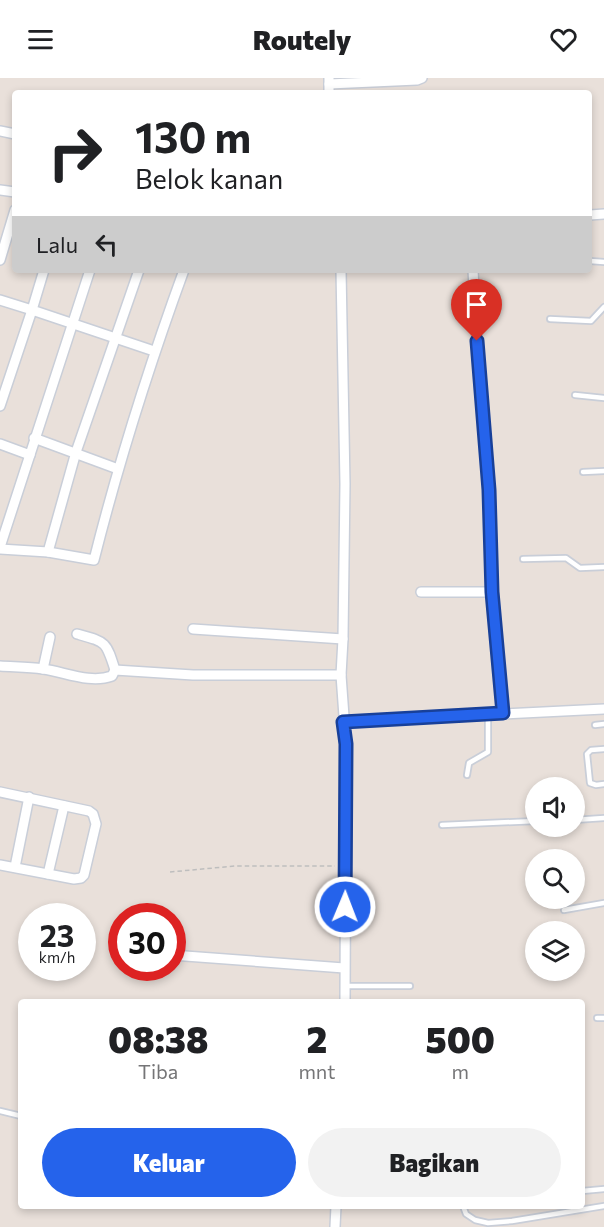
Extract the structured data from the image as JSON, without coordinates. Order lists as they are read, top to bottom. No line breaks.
{"page":{"header":"Routely","turn":["130 m","Belok kanan"],"then":"Lalu","speed":"23 km/h","limit":"30","eta":["08:38","Tiba","2","mnt","500","m"],"buttons":["Keluar","Bagikan"]}}
